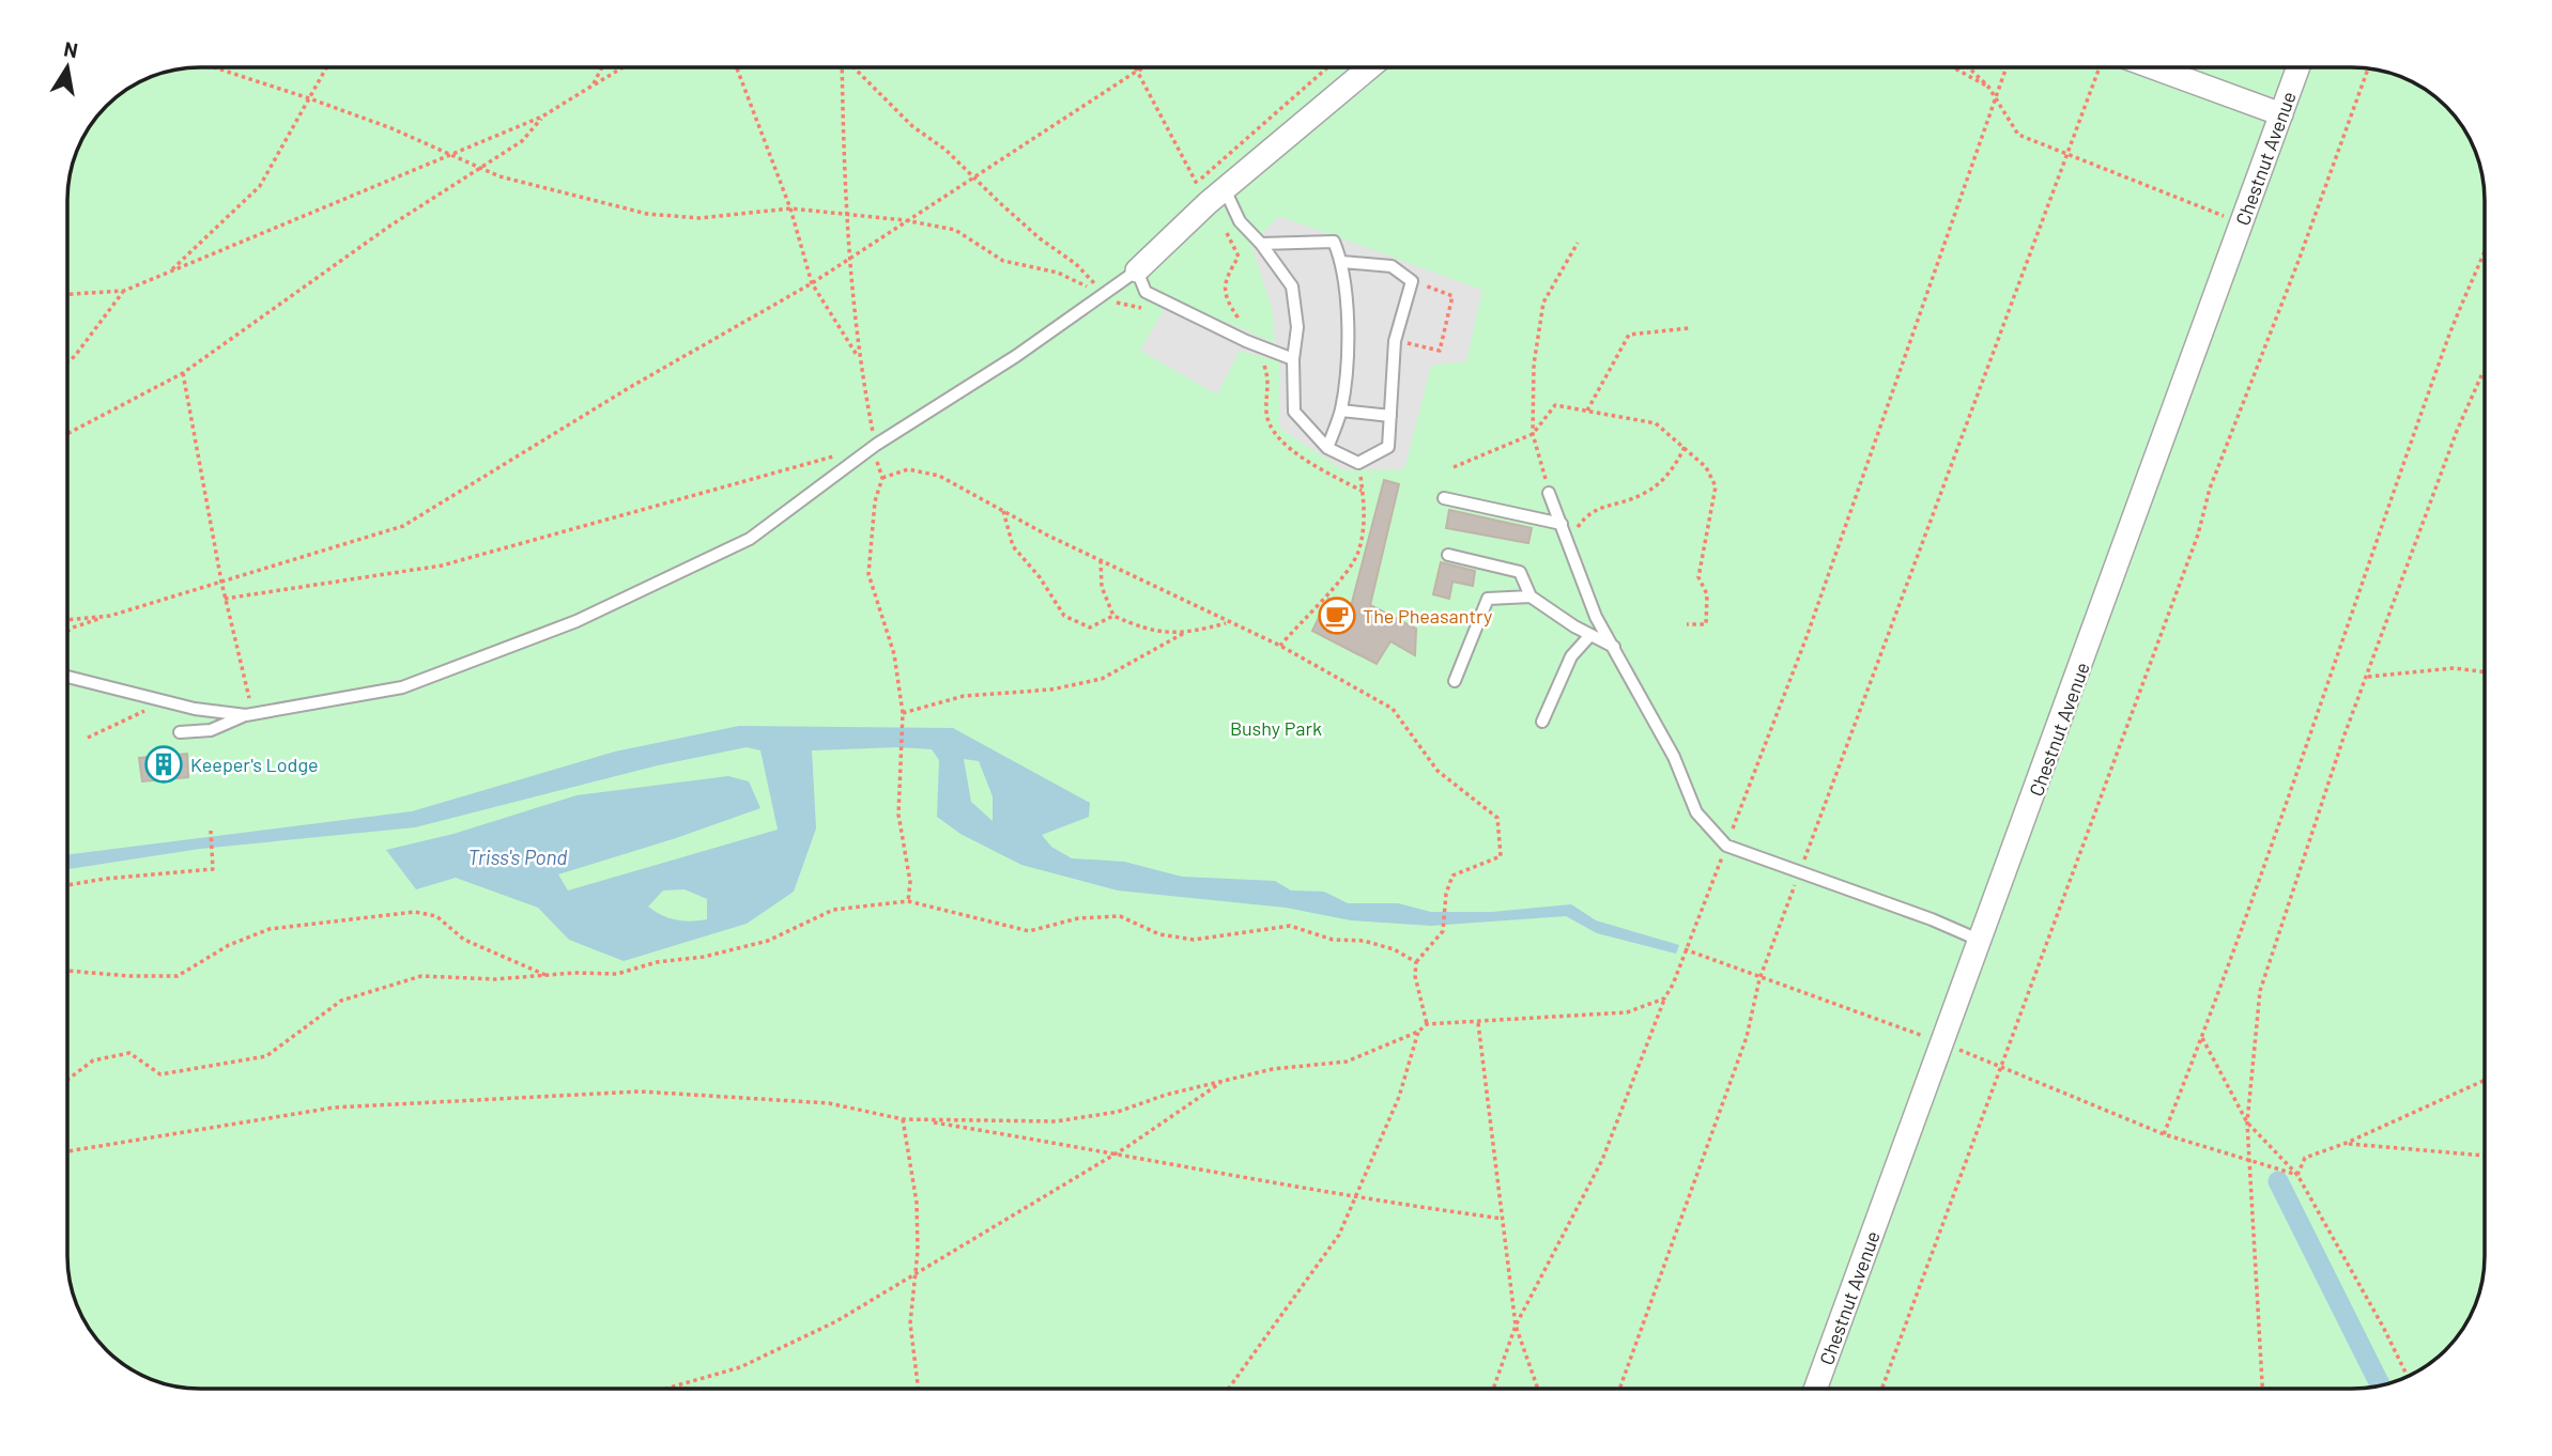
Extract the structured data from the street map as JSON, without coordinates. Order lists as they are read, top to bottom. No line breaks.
{"streets":{"street":["Chestnut Avenue"]},"water":["Triss's Pond"],"parks":["Bushy Park"],"places":{"cafe":["The Pheasantry"],"building":["Keeper's Lodge"]},"north":"top"}
